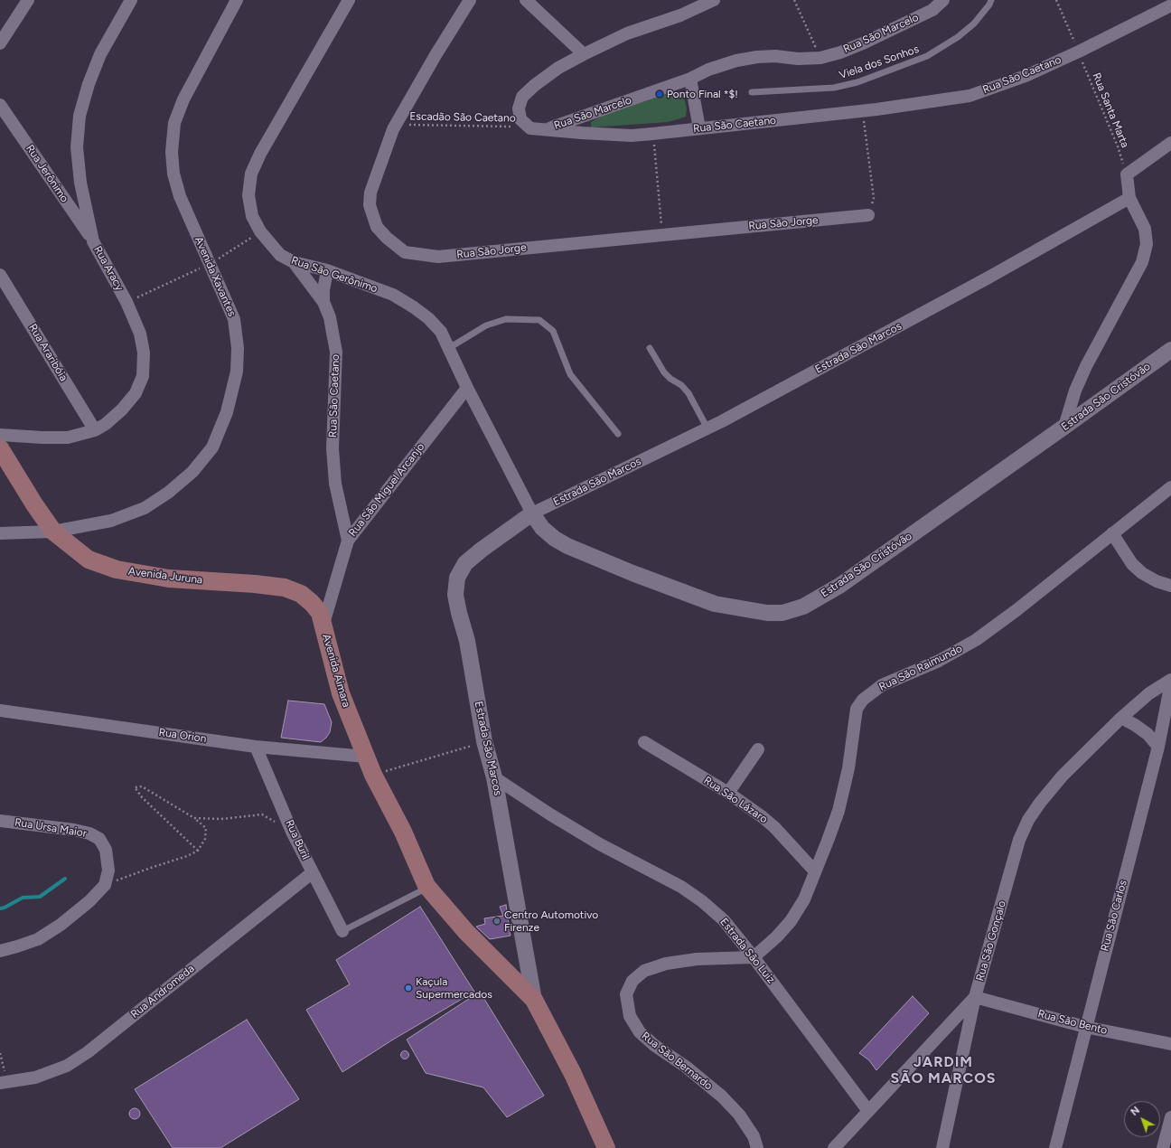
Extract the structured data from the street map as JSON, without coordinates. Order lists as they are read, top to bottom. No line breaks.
{"streets":{"main road":["Avenida Juruna","Avenida Aimara"],"street":["Rua São Marcelo","Rua São Caetano","Rua Jerônimo","Rua São Jorge","Rua Aracy","Rua São Gerônimo","Avenida Xavantes","Estrada São Marcos","Rua Araribóia","Estrada São Cristóvão","Rua São Miguel Arcanjo","Rua São Raimundo","Rua Orion","Rua São Lázaro","Rua Ursa Maior","Rua Buril","Rua São Carlos","Rua São Gonçalo","Estrada São Luiz","Rua Andromeda","Rua São Bento","Rua São Bernardo"],"lane":["Viela dos Sonhos"],"path":["Rua Santa Marta","Escadão São Caetano"]},"crossings":[["Rua São Marcelo","Rua São Caetano"],["Rua São Caetano","Rua Santa Marta"],["Rua São Caetano","Escadão São Caetano"],["Rua São Caetano","Rua São Gerônimo"],["Rua São Caetano","Rua São Miguel Arcanjo"],["Escadão São Caetano","Rua São Jorge"],["Rua Jerônimo","Rua Aracy"],["Rua Aracy","Rua Araribóia"],["Rua São Gerônimo","Estrada São Marcos"],["Rua São Gerônimo","Estrada São Cristóvão"],["Rua São Gerônimo","Rua São Miguel Arcanjo"],["Avenida Xavantes","Avenida Juruna"],["Estrada São Marcos","Estrada São Cristóvão"],["Estrada São Marcos","Avenida Aimara"],["Estrada São Marcos","Estrada São Luiz"],["Rua São Miguel Arcanjo","Avenida Juruna"],["Rua São Miguel Arcanjo","Avenida Aimara"],["Avenida Juruna","Avenida Aimara"],["Rua São Raimundo","Rua São Lázaro"],["Rua São Raimundo","Estrada São Luiz"],["Rua São Raimundo","Rua São Bernardo"],["Avenida Aimara","Rua Orion"],["Rua Orion","Rua Buril"],["Rua Buril","Rua Andromeda"],["Rua São Carlos","Rua São Bento"],["Rua São Gonçalo","Estrada São Luiz"],["Rua São Gonçalo","Rua São Bento"],["Estrada São Luiz","Rua São Bernardo"]],"districts":["JARDIM SÃO MARCOS"],"places":["Ponto Final *$!","Centro Automotivo Firenze","Kaçula Supermercados"],"north":"top left"}
